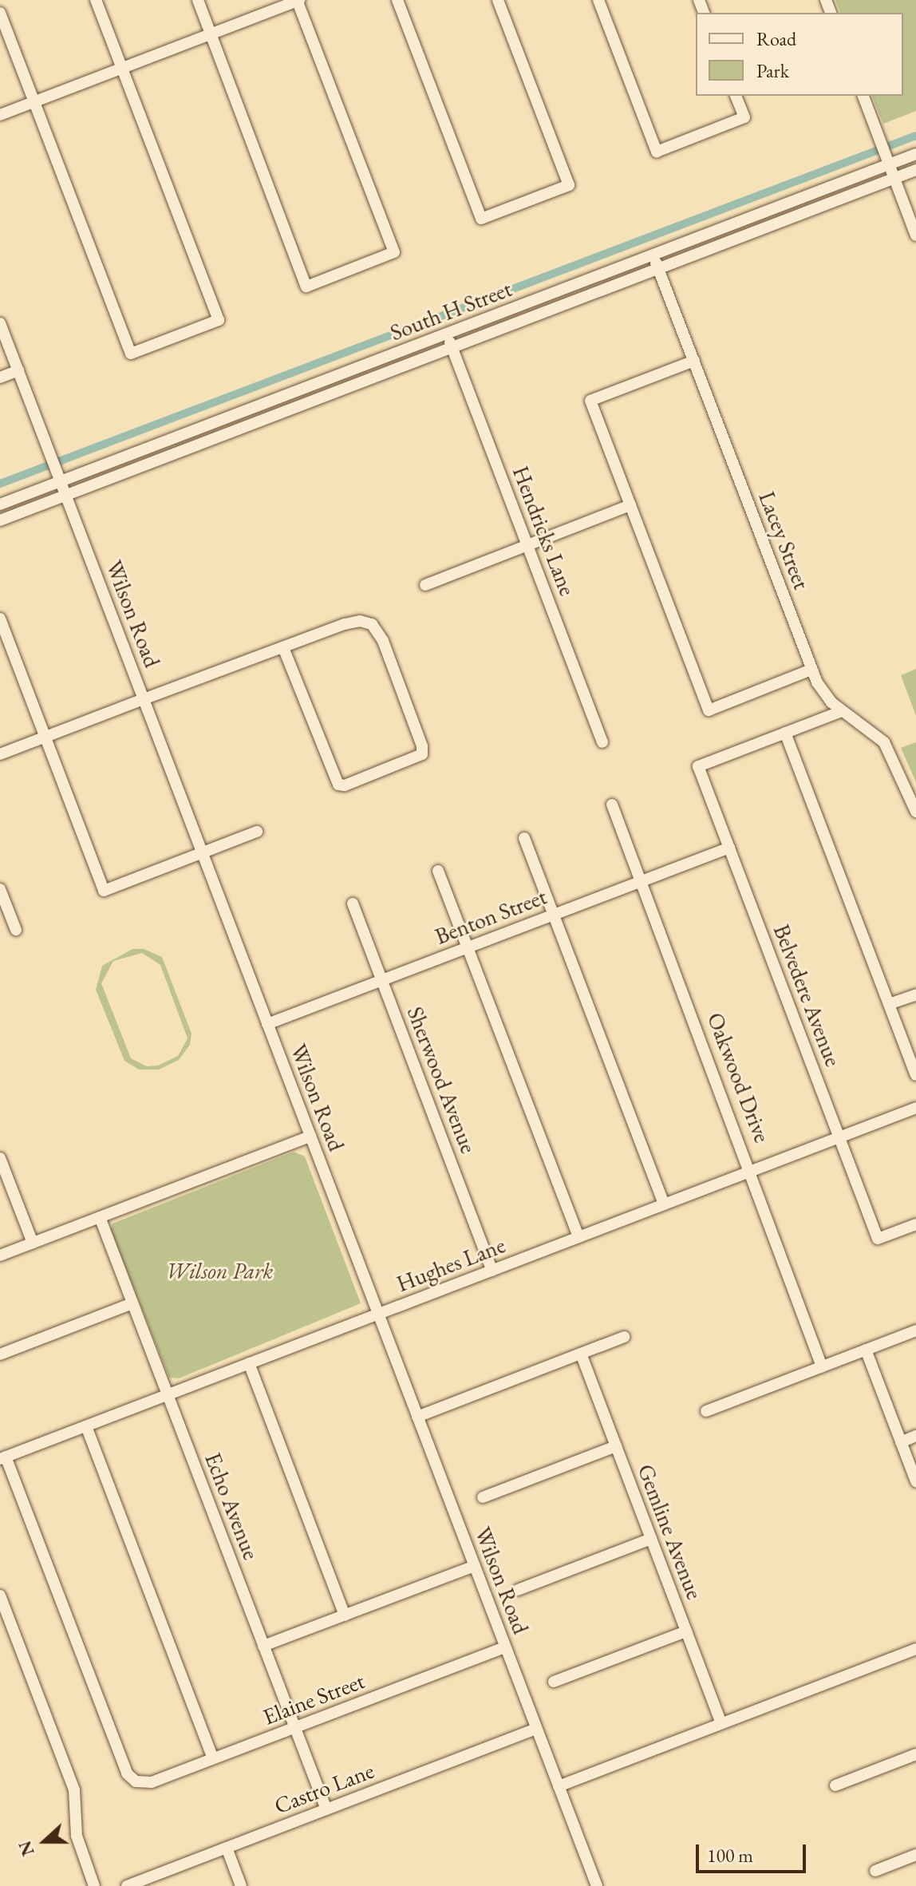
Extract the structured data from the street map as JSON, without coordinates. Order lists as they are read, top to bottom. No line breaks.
{"streets":{"street":["South H Street","Hendricks Lane","Lacey Street","Wilson Road","Benton Street","Belvedere Avenue","Oakwood Drive","Sherwood Avenue","Hughes Lane","Echo Avenue","Gemline Avenue","Elaine Street","Castro Lane"]},"crossings":[["South H Street","Hendricks Lane"],["South H Street","Lacey Street"],["South H Street","Wilson Road"],["Wilson Road","Benton Street"],["Wilson Road","Hughes Lane"],["Wilson Road","Elaine Street"],["Wilson Road","Castro Lane"],["Benton Street","Belvedere Avenue"],["Benton Street","Oakwood Drive"],["Benton Street","Sherwood Avenue"],["Belvedere Avenue","Hughes Lane"],["Oakwood Drive","Hughes Lane"],["Sherwood Avenue","Hughes Lane"],["Hughes Lane","Echo Avenue"],["Hughes Lane","Elaine Street"],["Echo Avenue","Elaine Street"],["Echo Avenue","Castro Lane"]],"parks":["Wilson Park"],"legend":["Road","Park"],"scale_bar":"100 m","north":"left"}
